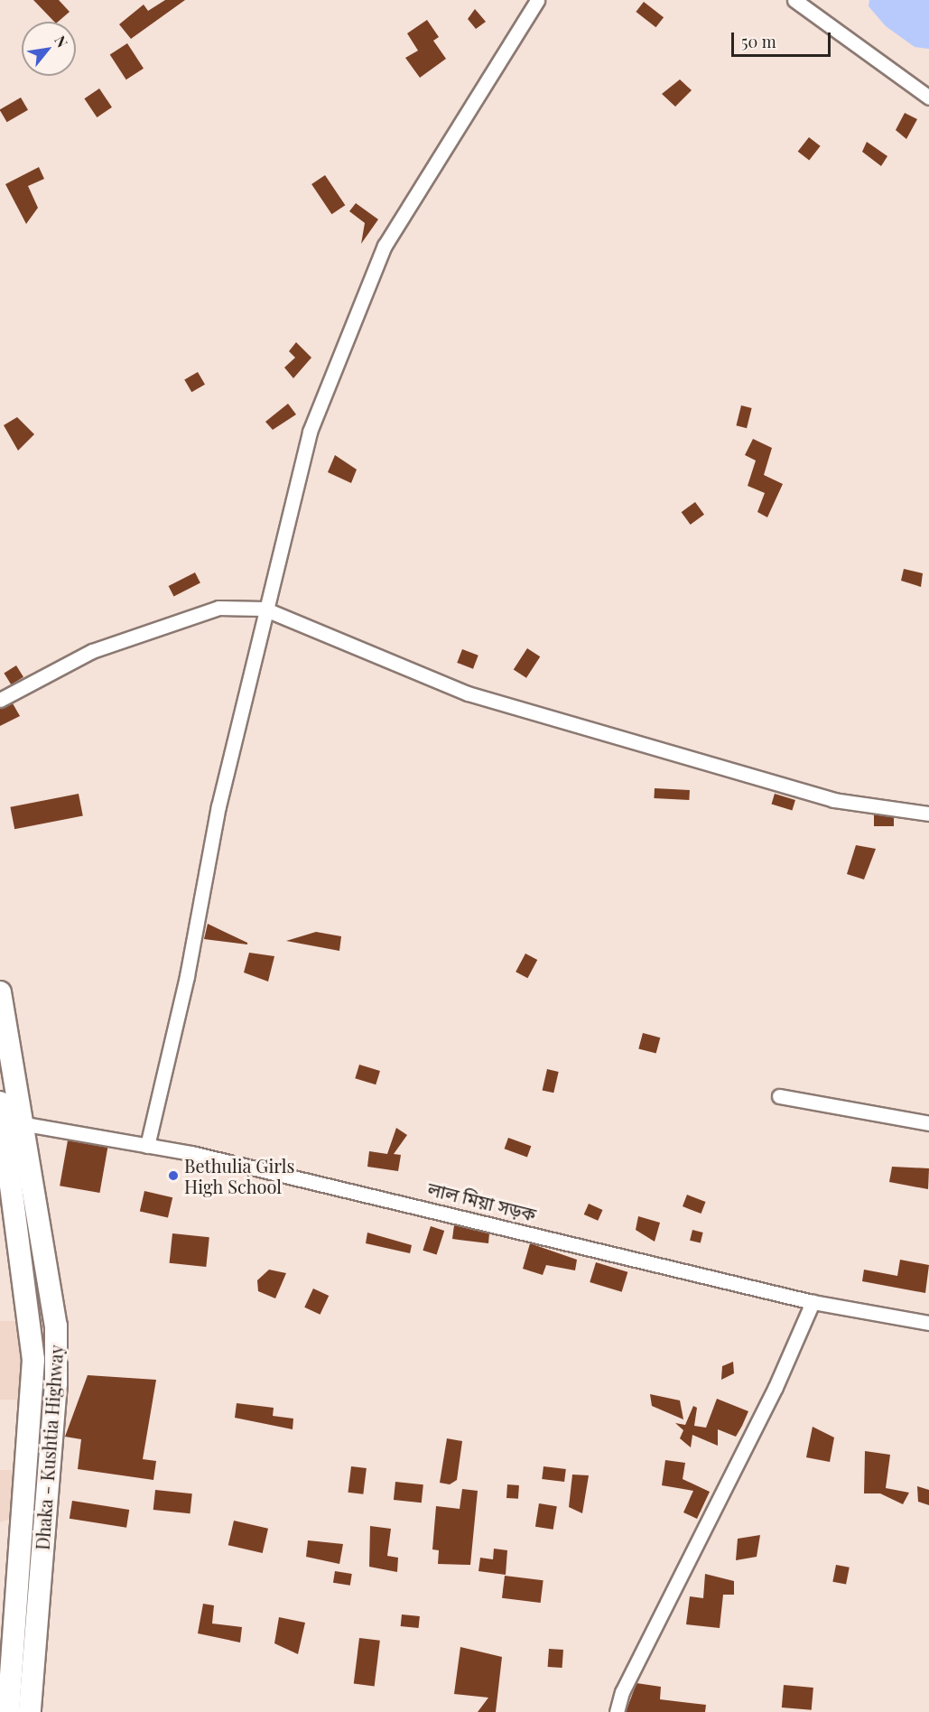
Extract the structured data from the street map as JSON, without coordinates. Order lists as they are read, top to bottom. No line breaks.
{"streets":{"main road":["Dhaka - Kushtia Highway"],"street":["লাল মিয়া সড়ক"]},"crossings":[["লাল মিয়া সড়ক","Dhaka - Kushtia Highway"]],"places":["Bethulia Girls High School"],"scale_bar":"50 m","north":"top right"}
